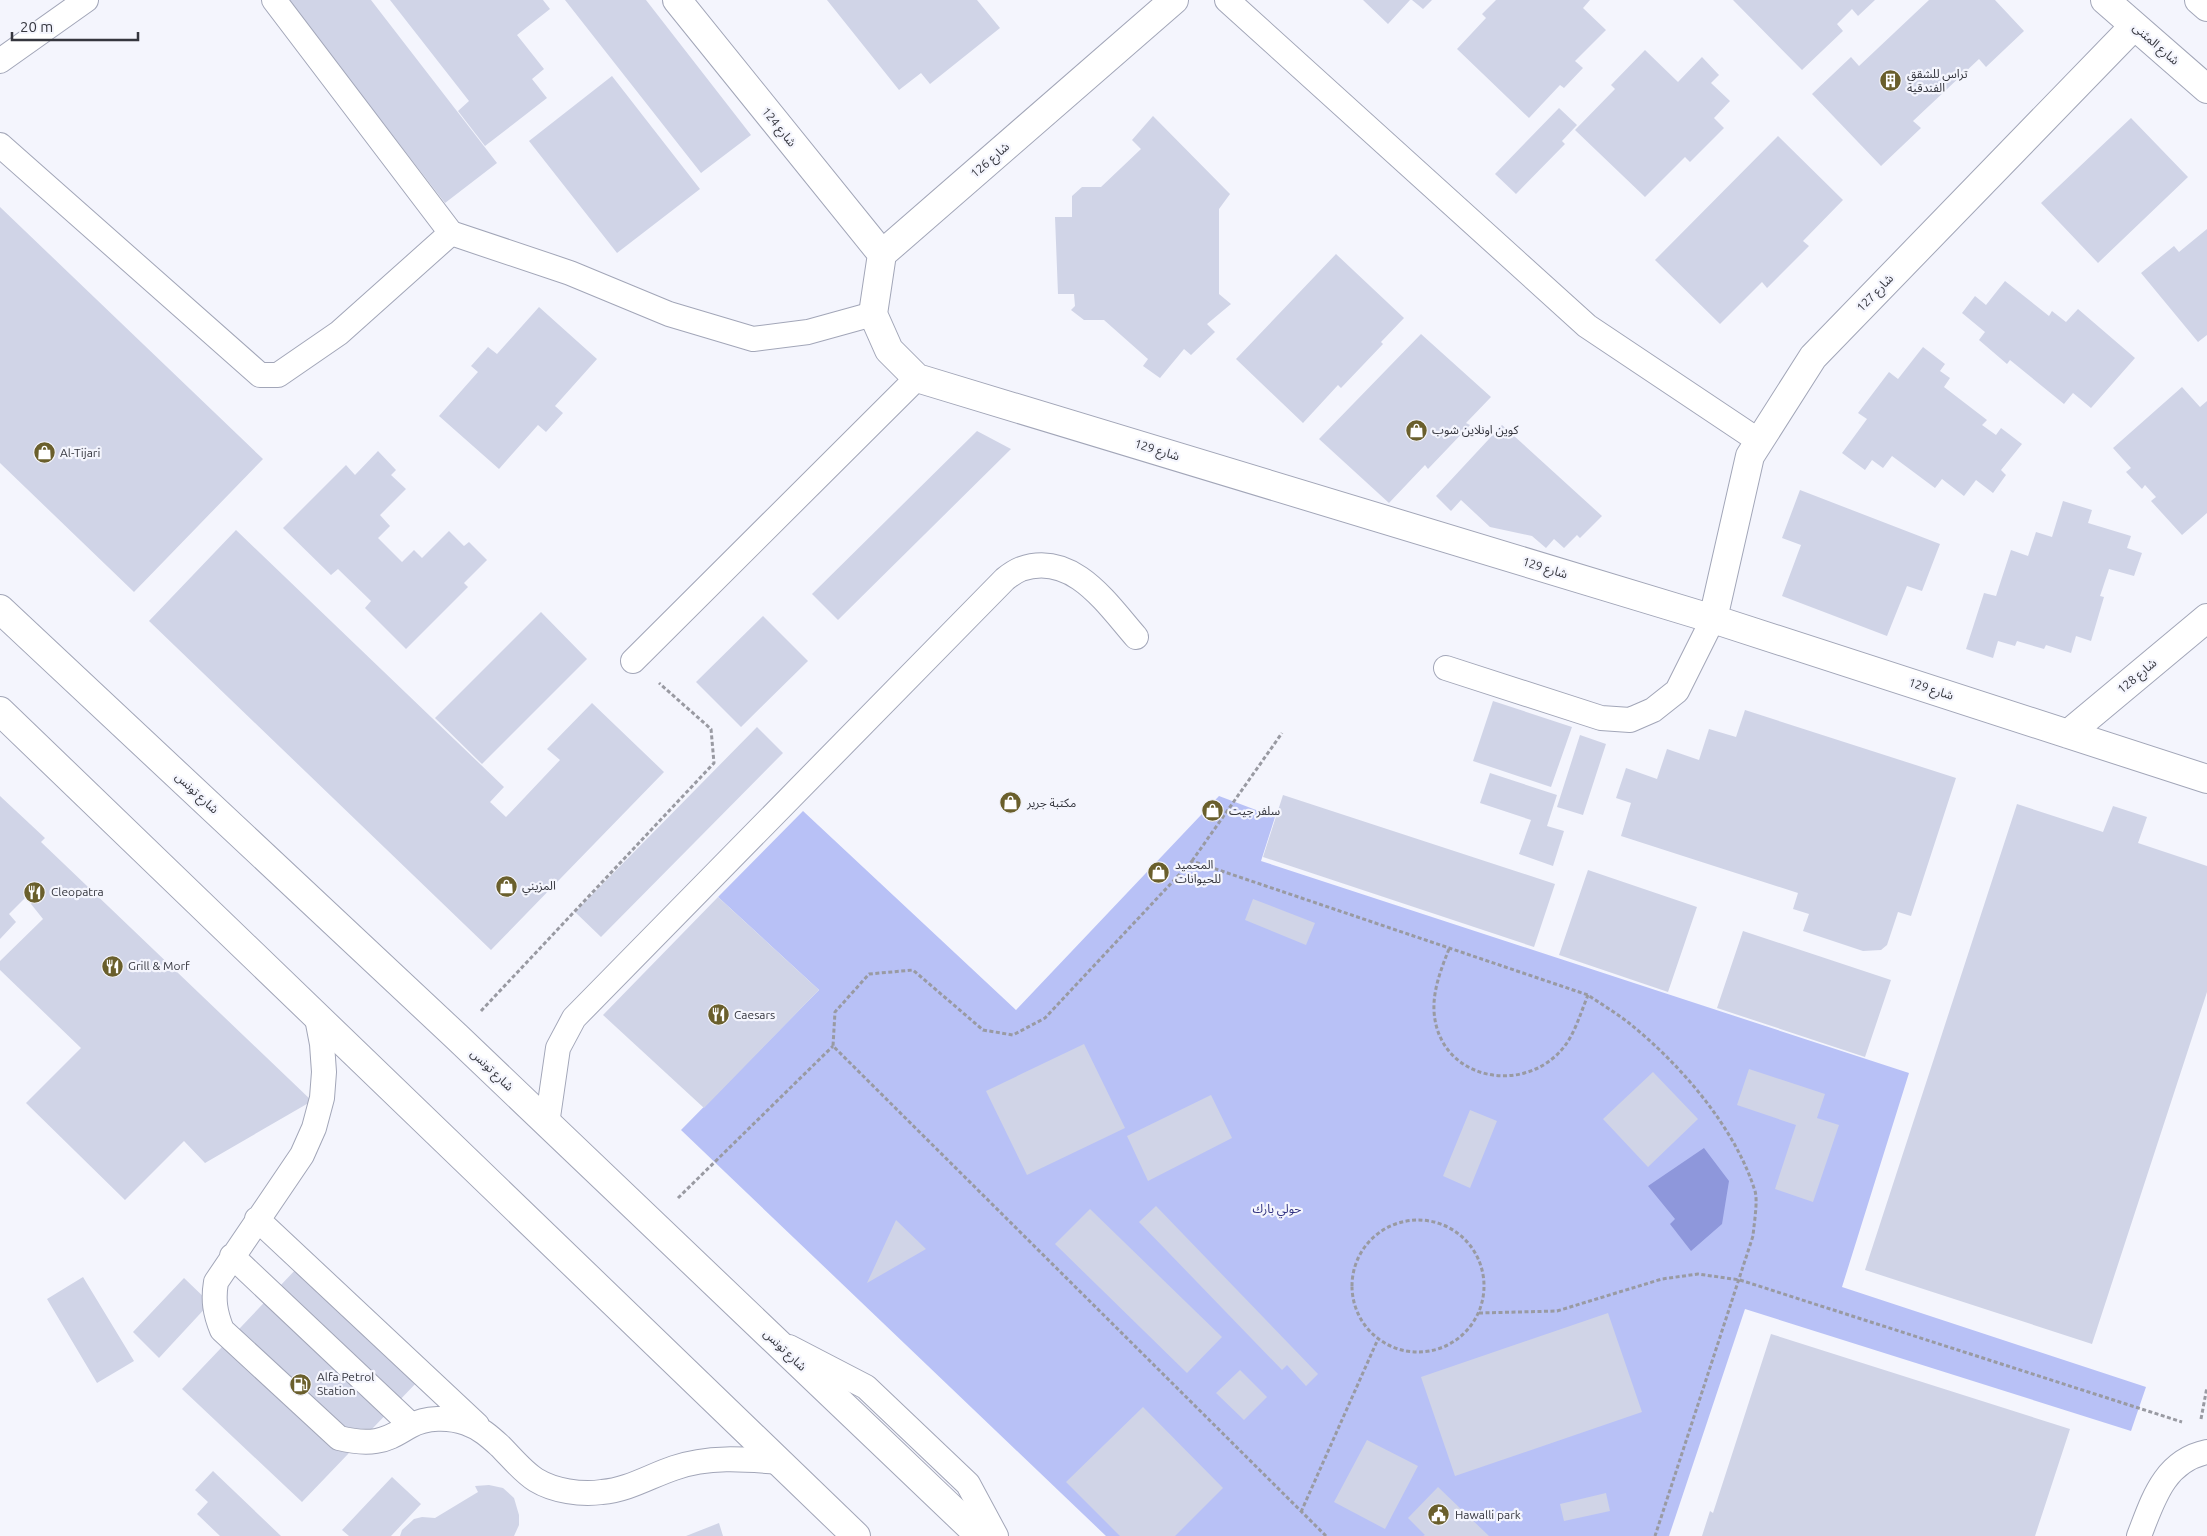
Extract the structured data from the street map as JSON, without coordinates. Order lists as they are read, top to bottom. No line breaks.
{"streets":{"street":["شارع المثنى","شارع 124","شارع 126","شارع 127","شارع 129","شارع 128","شارع تونس"]},"crossings":[["شارع المثنى","شارع 127"],["شارع 124","شارع 126"],["شارع 127","شارع 129"],["شارع 129","شارع 128"]],"parks":["حولي بارك"],"places":{"building":["تراس للشقق الفندقية"],"shop":["كوين اونلاين شوب","Al-Tijari","مكتبة جرير","سلفر جيت","المحميد للحيوانات","المزيني"],"restaurant":["Cleopatra","Grill & Morf","Caesars"],"fuel station":["Alfa Petrol Station"],"public building":["Hawalli park"]},"scale_bar":"20 m"}
